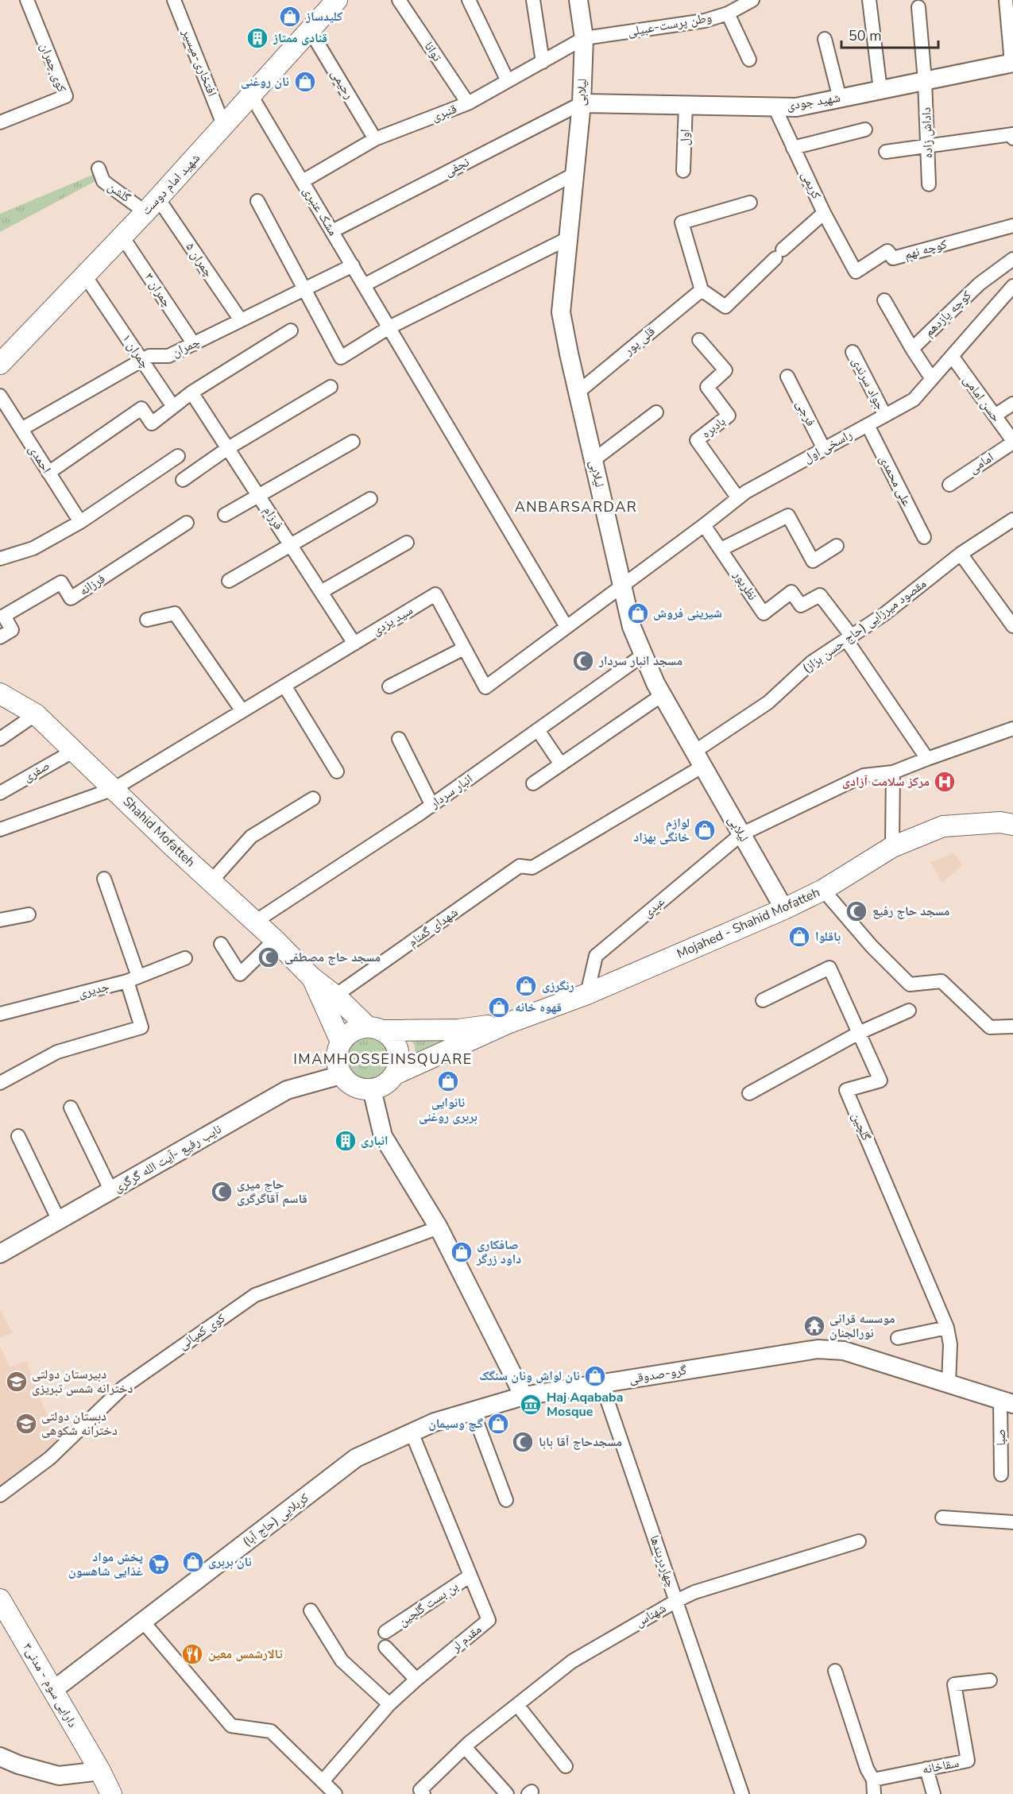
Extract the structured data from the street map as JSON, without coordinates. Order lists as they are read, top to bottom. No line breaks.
{"streets":{"main road":["شهید امام دوست","Shahid Mofatteh","Mojahed - Shahid Mofatteh","دارایی سوم - مدنی۳"],"street":["وطن پرست-عبیلی","توانا","افتخاری-میسیر","کوی چمران","رحیمی","لیلابی","شهید جودی","قنبری","داداش زاده","اول","نجفی","کریمی","گلشن","مشک عنبری","کوچه نهم","چمران ۵","چمران ۳","کوچه یازدهم","قلی پور","چمران","چمران ۱","جواد سرندی","حسن امامی","فرجی","بادبره","راسخی اول","احمدی","امامی","علی محمدی","فرزام","فرزانه","نظرپور","سید یزدی","مقصود میرزایی (حاج حسن بزاز)","صفری","انبار سردار","عبدی","شهدای گمنام","جدیری","گلچین","نایب رفیع -آیت الله گرگری","کوی کمپانی","گرو-صدوقی","صبا","کربلایی (حاج آبا)","چهاردربندها","بن بست گلچین","شهناس","مقدم لر","سقاخانه"]},"crossings":[["وطن پرست-عبیلی","لیلابی"],["وطن پرست-عبیلی","قنبری"],["توانا","قنبری"],["افتخاری-میسیر","شهید امام دوست"],["رحیمی","قنبری"],["رحیمی","شهید امام دوست"],["لیلابی","شهید جودی"],["لیلابی","قنبری"],["لیلابی","نجفی"],["لیلابی","قلی پور"],["لیلابی","راسخی اول"],["لیلابی","سید یزدی"],["لیلابی","مقصود میرزایی (حاج حسن بزاز)"],["لیلابی","انبار سردار"],["لیلابی","عبدی"],["لیلابی","Mojahed - Shahid Mofatteh"],["شهید جودی","داداش زاده"],["شهید جودی","اول"],["شهید جودی","نجفی"],["شهید جودی","کریمی"],["قنبری","مشک عنبری"],["نجفی","مشک عنبری"],["شهید امام دوست","گلشن"],["شهید امام دوست","مشک عنبری"],["شهید امام دوست","چمران ۵"],["شهید امام دوست","چمران ۳"],["شهید امام دوست","چمران ۱"],["کریمی","کوچه نهم"],["کریمی","قلی پور"],["گلشن","چمران ۵"],["مشک عنبری","چمران"],["مشک عنبری","سید یزدی"],["چمران ۵","چمران"],["چمران ۳","چمران"],["چمران","چمران ۱"],["چمران","احمدی"],["جواد سرندی","راسخی اول"],["حسن امامی","راسخی اول"],["حسن امامی","امامی"],["فرجی","راسخی اول"],["بادبره","راسخی اول"],["راسخی اول","علی محمدی"],["راسخی اول","نظرپور"],["راسخی اول","سید یزدی"],["فرزام","سید یزدی"],["نظرپور","مقصود میرزایی (حاج حسن بزاز)"],["سید یزدی","Shahid Mofatteh"],["مقصود میرزایی (حاج حسن بزاز)","شهدای گمنام"],["صفری","Shahid Mofatteh"],["انبار سردار","Shahid Mofatteh"],["عبدی","Mojahed - Shahid Mofatteh"],["گلچین","گرو-صدوقی"],["گرو-صدوقی","صبا"],["گرو-صدوقی","کربلایی (حاج آبا)"],["گرو-صدوقی","چهاردربندها"],["کربلایی (حاج آبا)","مقدم لر"],["کربلایی (حاج آبا)","دارایی سوم - مدنی۳"],["چهاردربندها","شهناس"],["بن بست گلچین","مقدم لر"]],"districts":["ANBARSARDAR","IMAMHOSSEINSQUARE"],"places":{"shop":["کلیدساز","نان روغنی","شیرینی فروش","لوازم خانگی بهزاد","باقلوا","رنگرزی","قهوه خانه","نانوایی بربری روغنی","صافکاری داود زرگر","نان لواش ونان سنگک","گچ وسیمان","نان بربری"],"building":["قنادی ممتاز","انباری"],"mosque":["مسجد انبار سردار","مسجد حاج رفیع","مسجد حاج مصطفی","حاج میری قاسم آقاگرگری","مسجدحاج آقا بابا"],"hospital":["مرکز سلامت آزادی"],"temple":["موسسه قرانی نورالجنان"],"school or university":["دبیرستان دولتی دخترانه شمس تبریزی","دبستان دولتی دخترانه شکوهی"],"museum":["Haj Aqababa Mosque"],"supermarket":["پخش مواد غذایی شاهسون"],"restaurant":["تالارشمس معین"]},"scale_bar":"50 m"}
